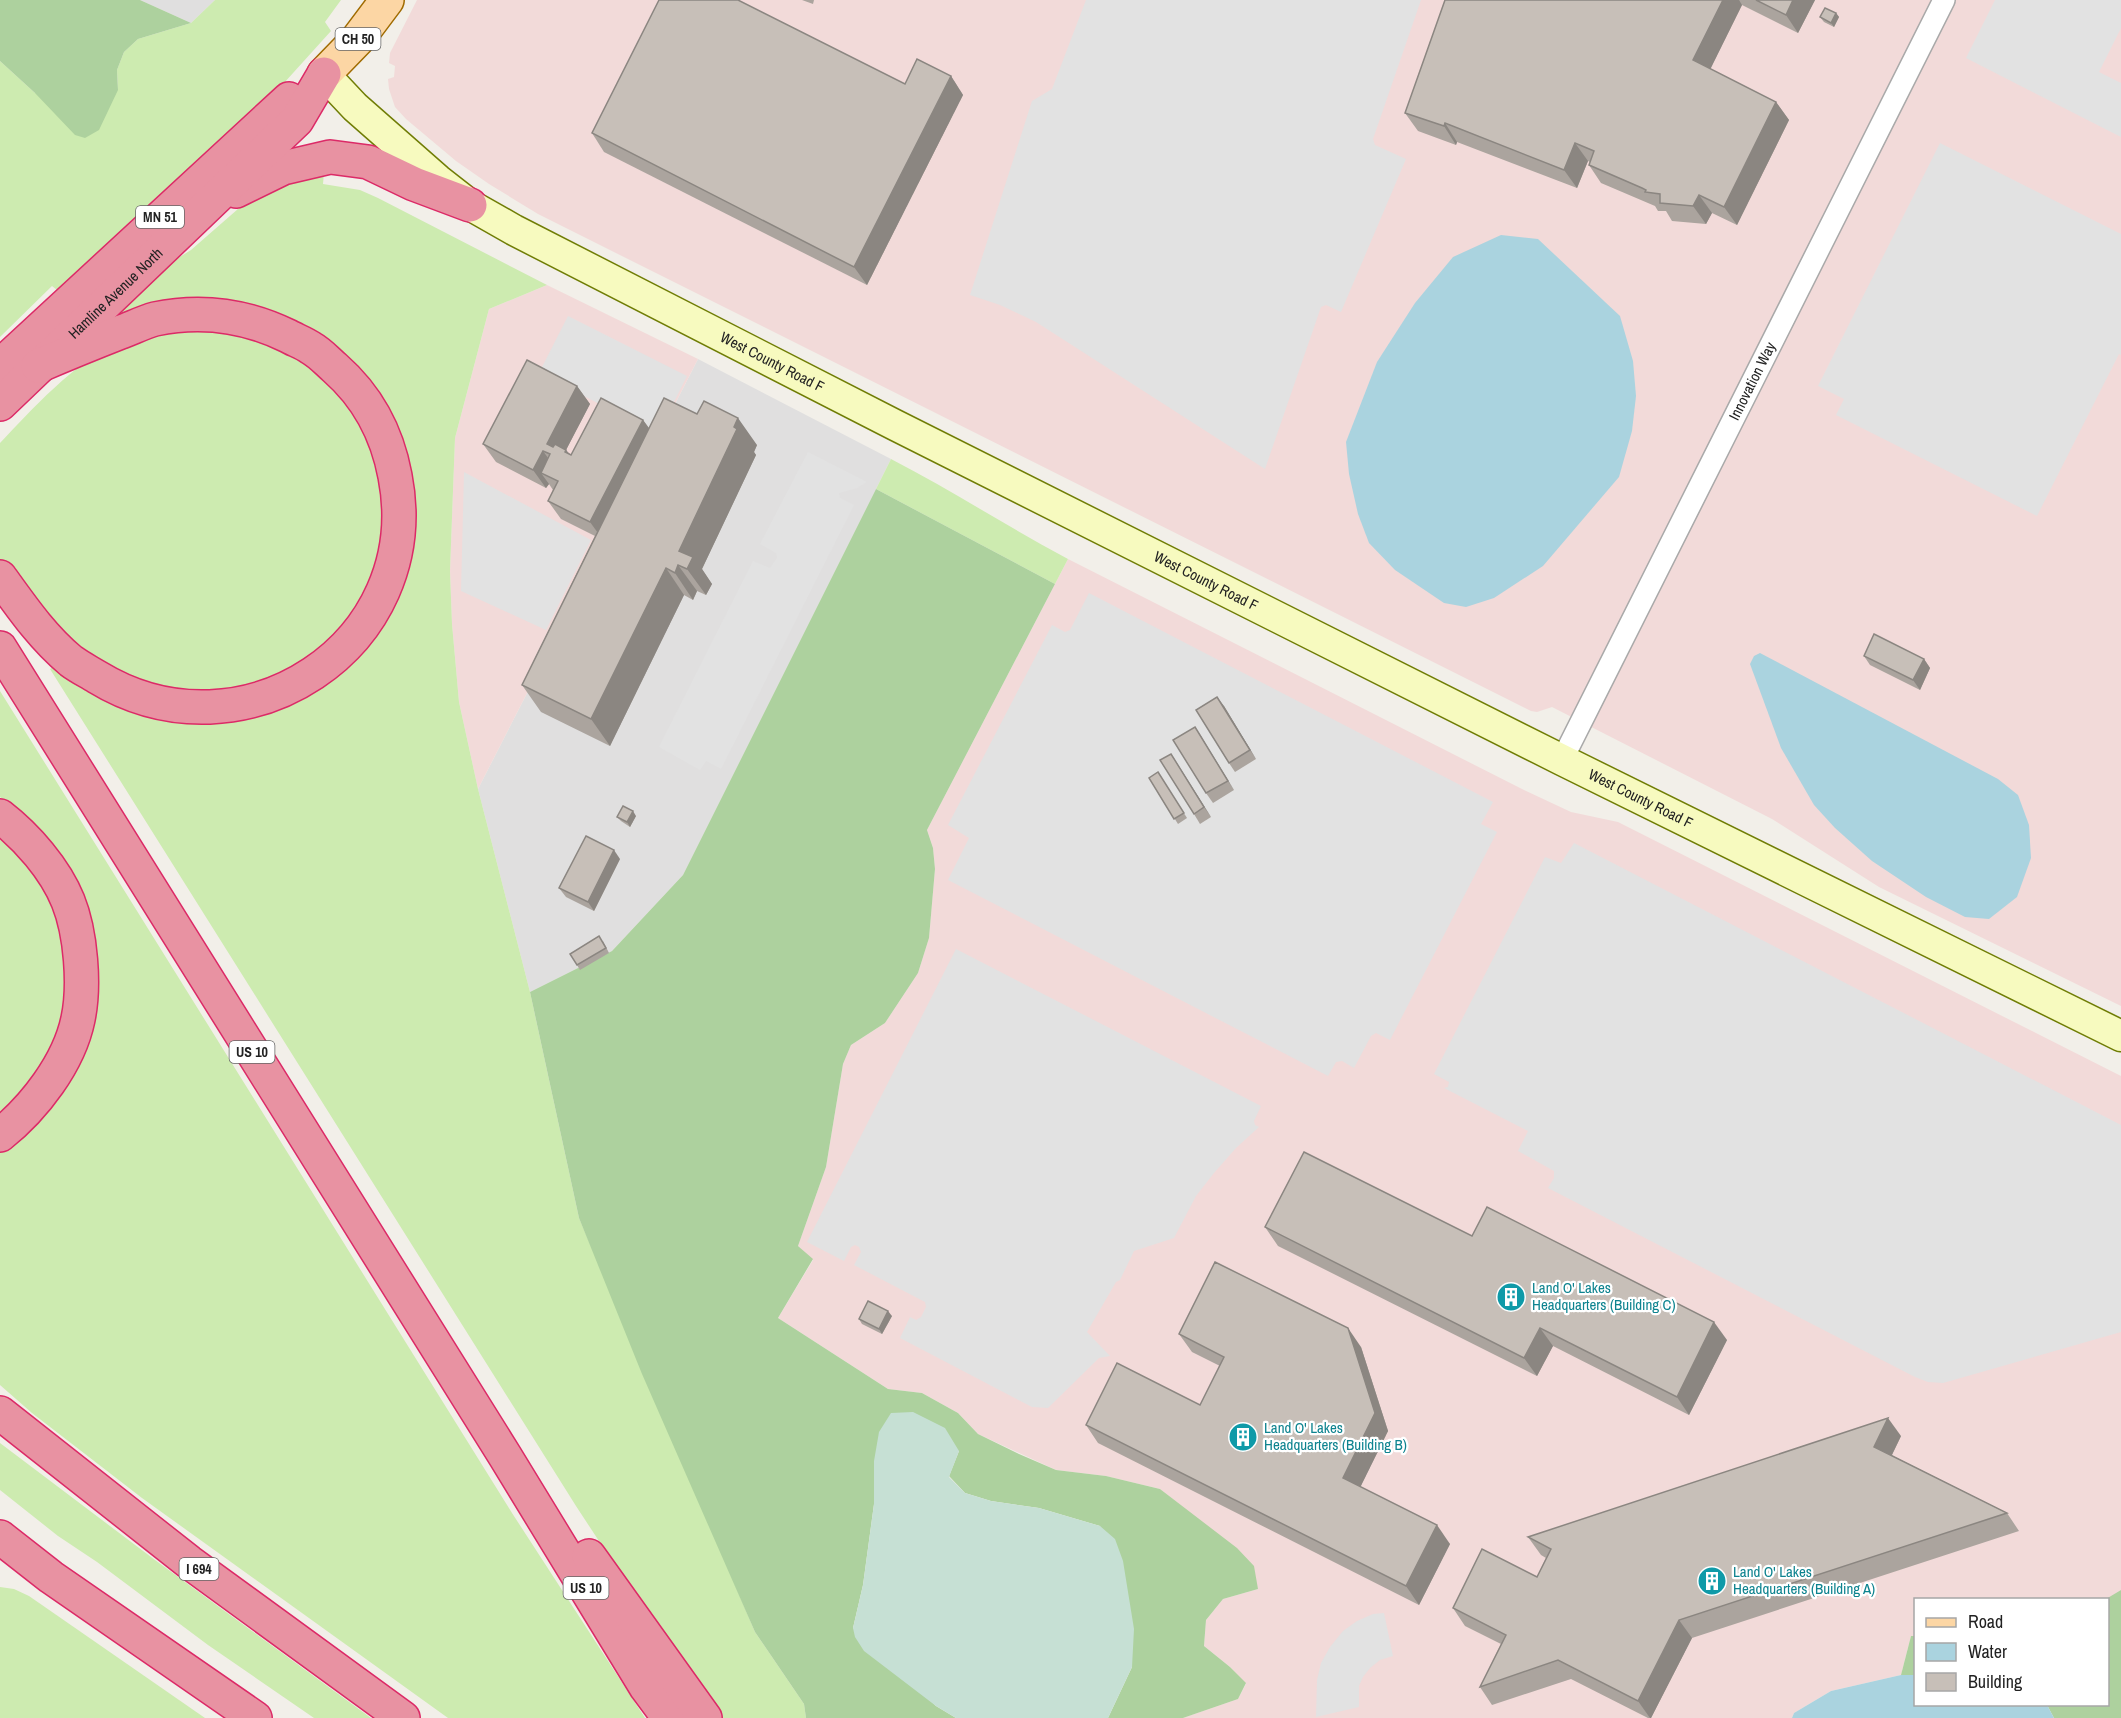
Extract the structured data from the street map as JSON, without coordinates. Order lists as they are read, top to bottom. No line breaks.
{"streets":{"highway":["MN 51","Hamline Avenue North","US 10","I 694"],"main road":["CH 50"],"street":["West County Road F","Innovation Way"]},"crossings":[["Hamline Avenue North","West County Road F"],["West County Road F","Innovation Way"]],"places":{"building":["Land O' Lakes Headquarters (Building C)","Land O' Lakes Headquarters (Building B)","Land O' Lakes Headquarters (Building A)"]},"legend":["Road","Water","Building"]}
